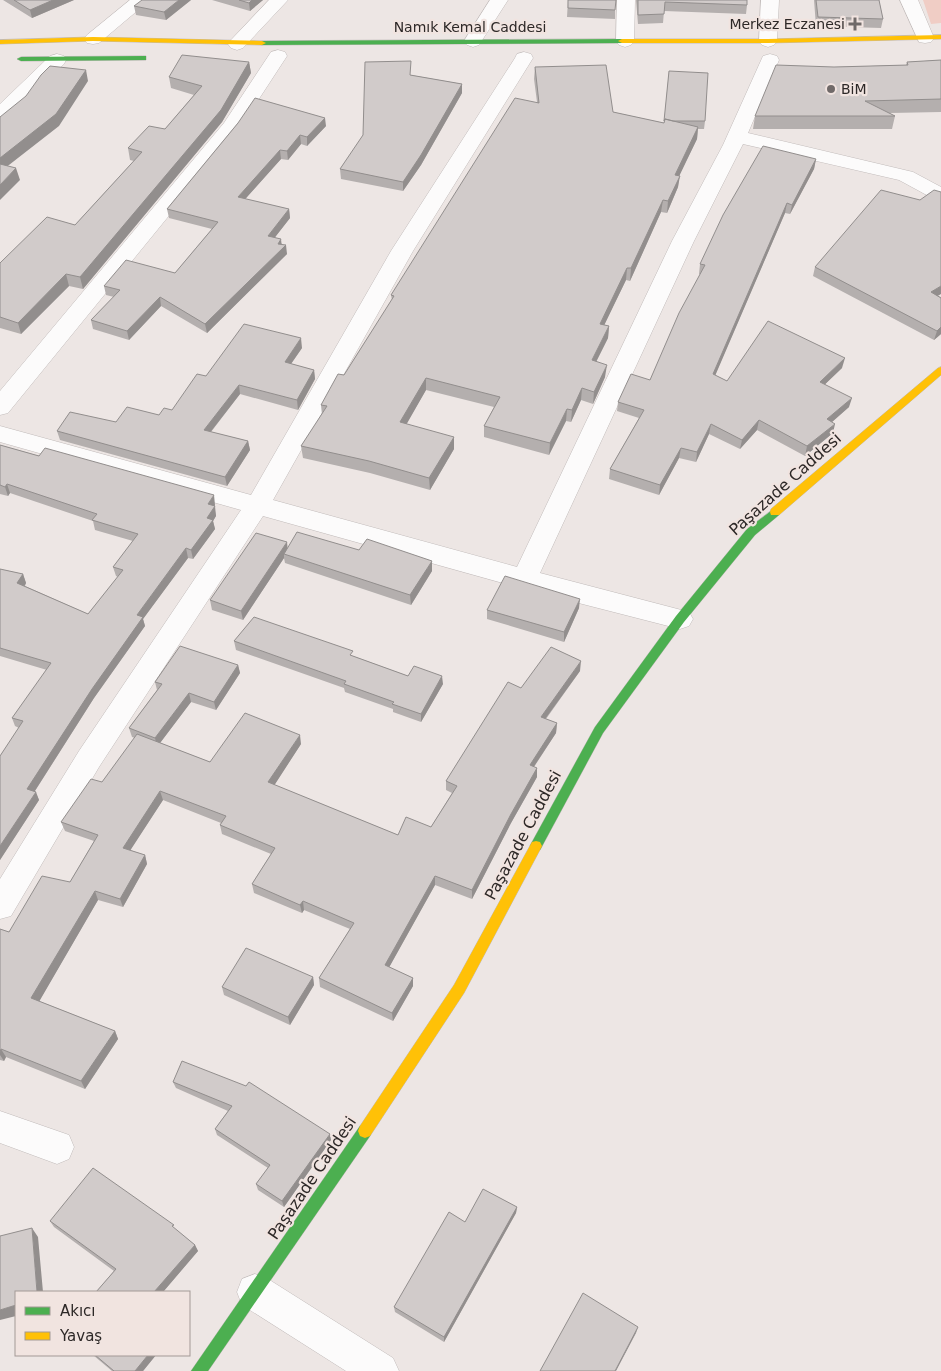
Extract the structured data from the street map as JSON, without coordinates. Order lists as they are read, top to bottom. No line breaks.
{"streets":{"main road":["Namık Kemal Caddesi","Paşazade Caddesi"]},"places":{"health":["Merkez Eczanesi"],"other":["BiM"]},"legend":["Akıcı","Yavaş"]}
